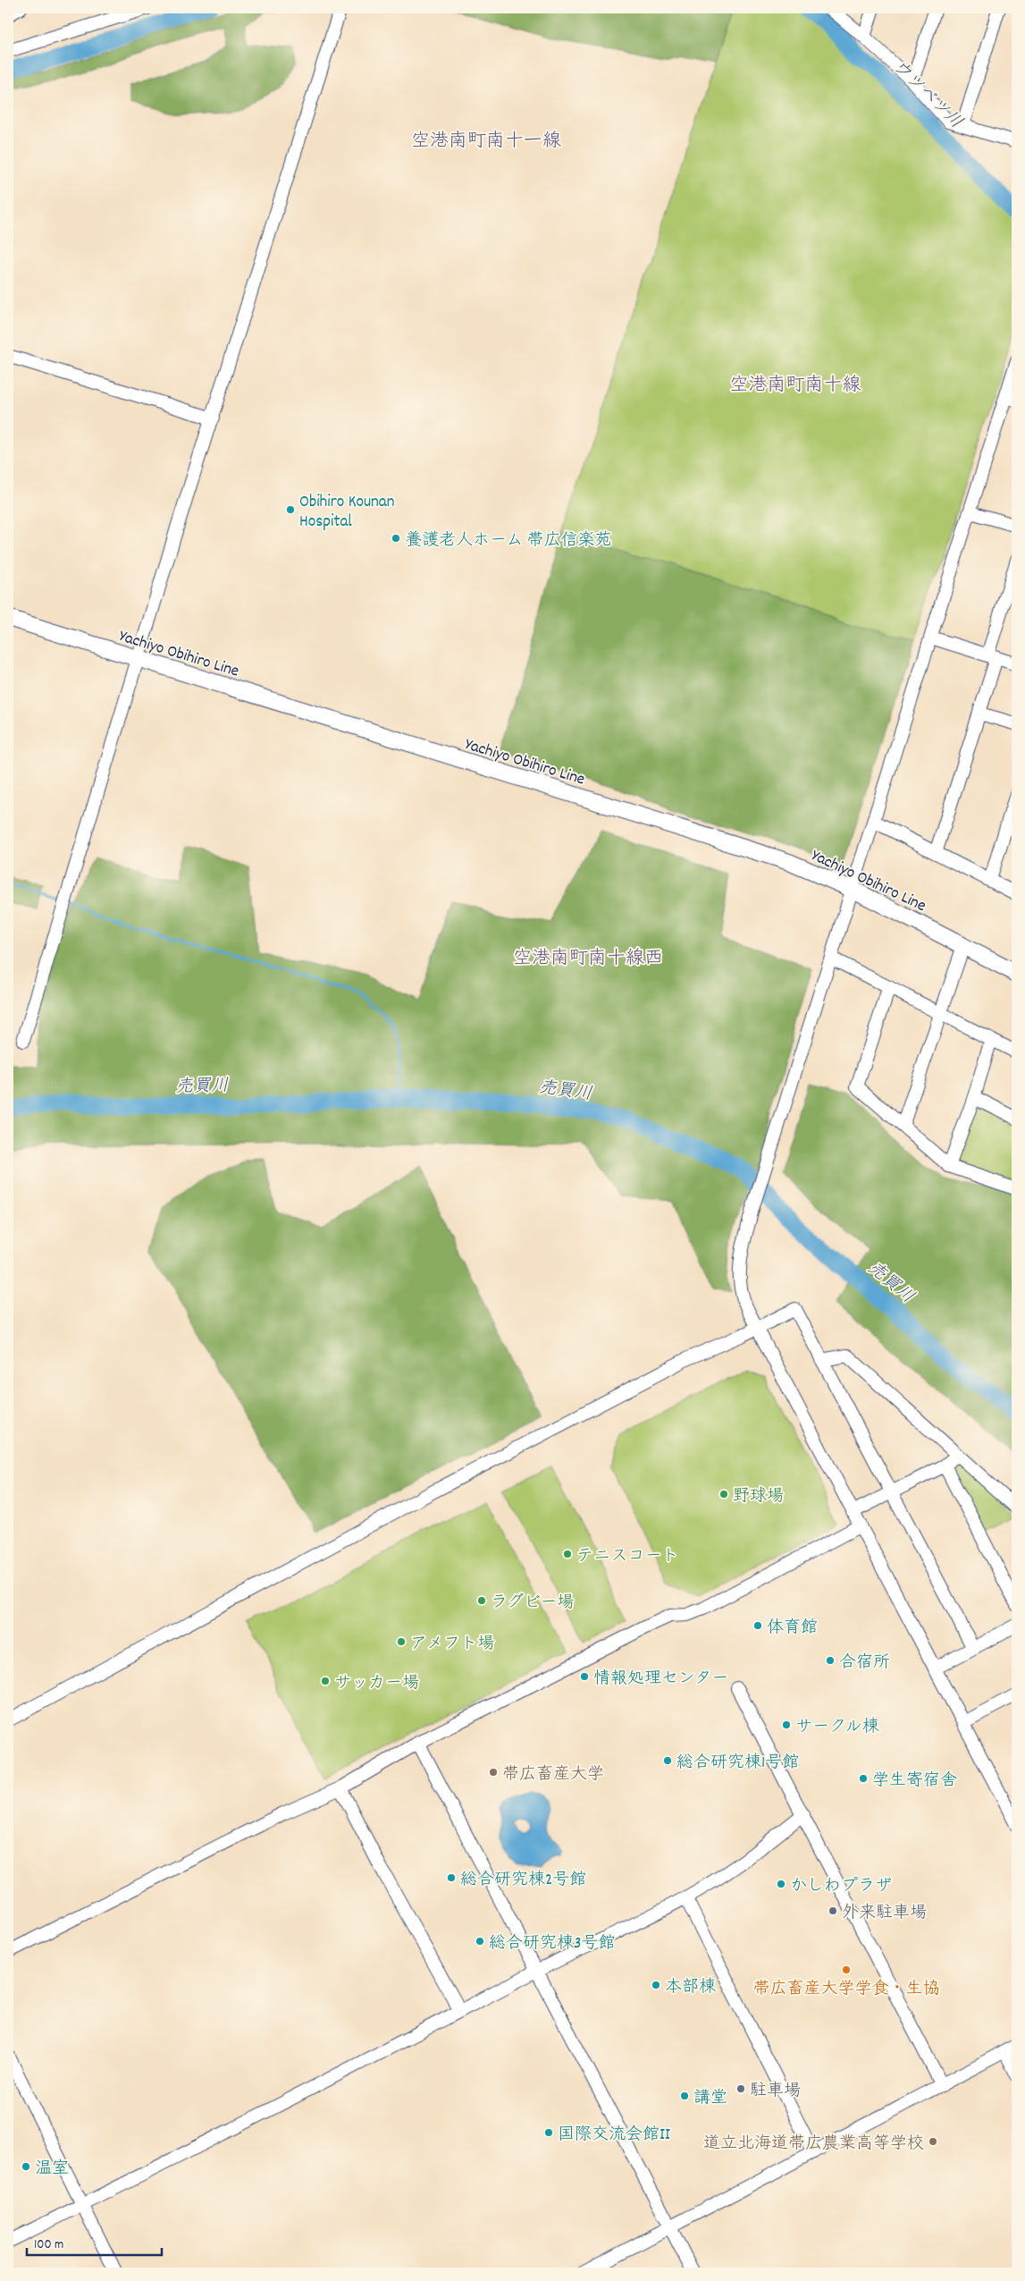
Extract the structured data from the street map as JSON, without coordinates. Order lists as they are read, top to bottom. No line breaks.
{"streets":{"main road":["Yachiyo Obihiro Line"]},"districts":["空港南町南十一線","空港南町南十線","空港南町南十線西"],"water":["ウツベツ川","売買川"],"places":["Obihiro Kounan Hospital","養護老人ホーム 帯広信楽苑","野球場","テニスコート","ラグビー場","体育館","アメフト場","合宿所","情報処理センター","サッカー場","サークル棟","総合研究棟1号館","帯広畜産大学","学生寄宿舎","総合研究棟2号館","かしわプラザ","外来駐車場","総合研究棟3号館","帯広畜産大学学食・生協","本部棟","駐車場","講堂","国際交流会館II","道立北海道帯広農業高等学校","温室"],"scale_bar":"100 m"}
